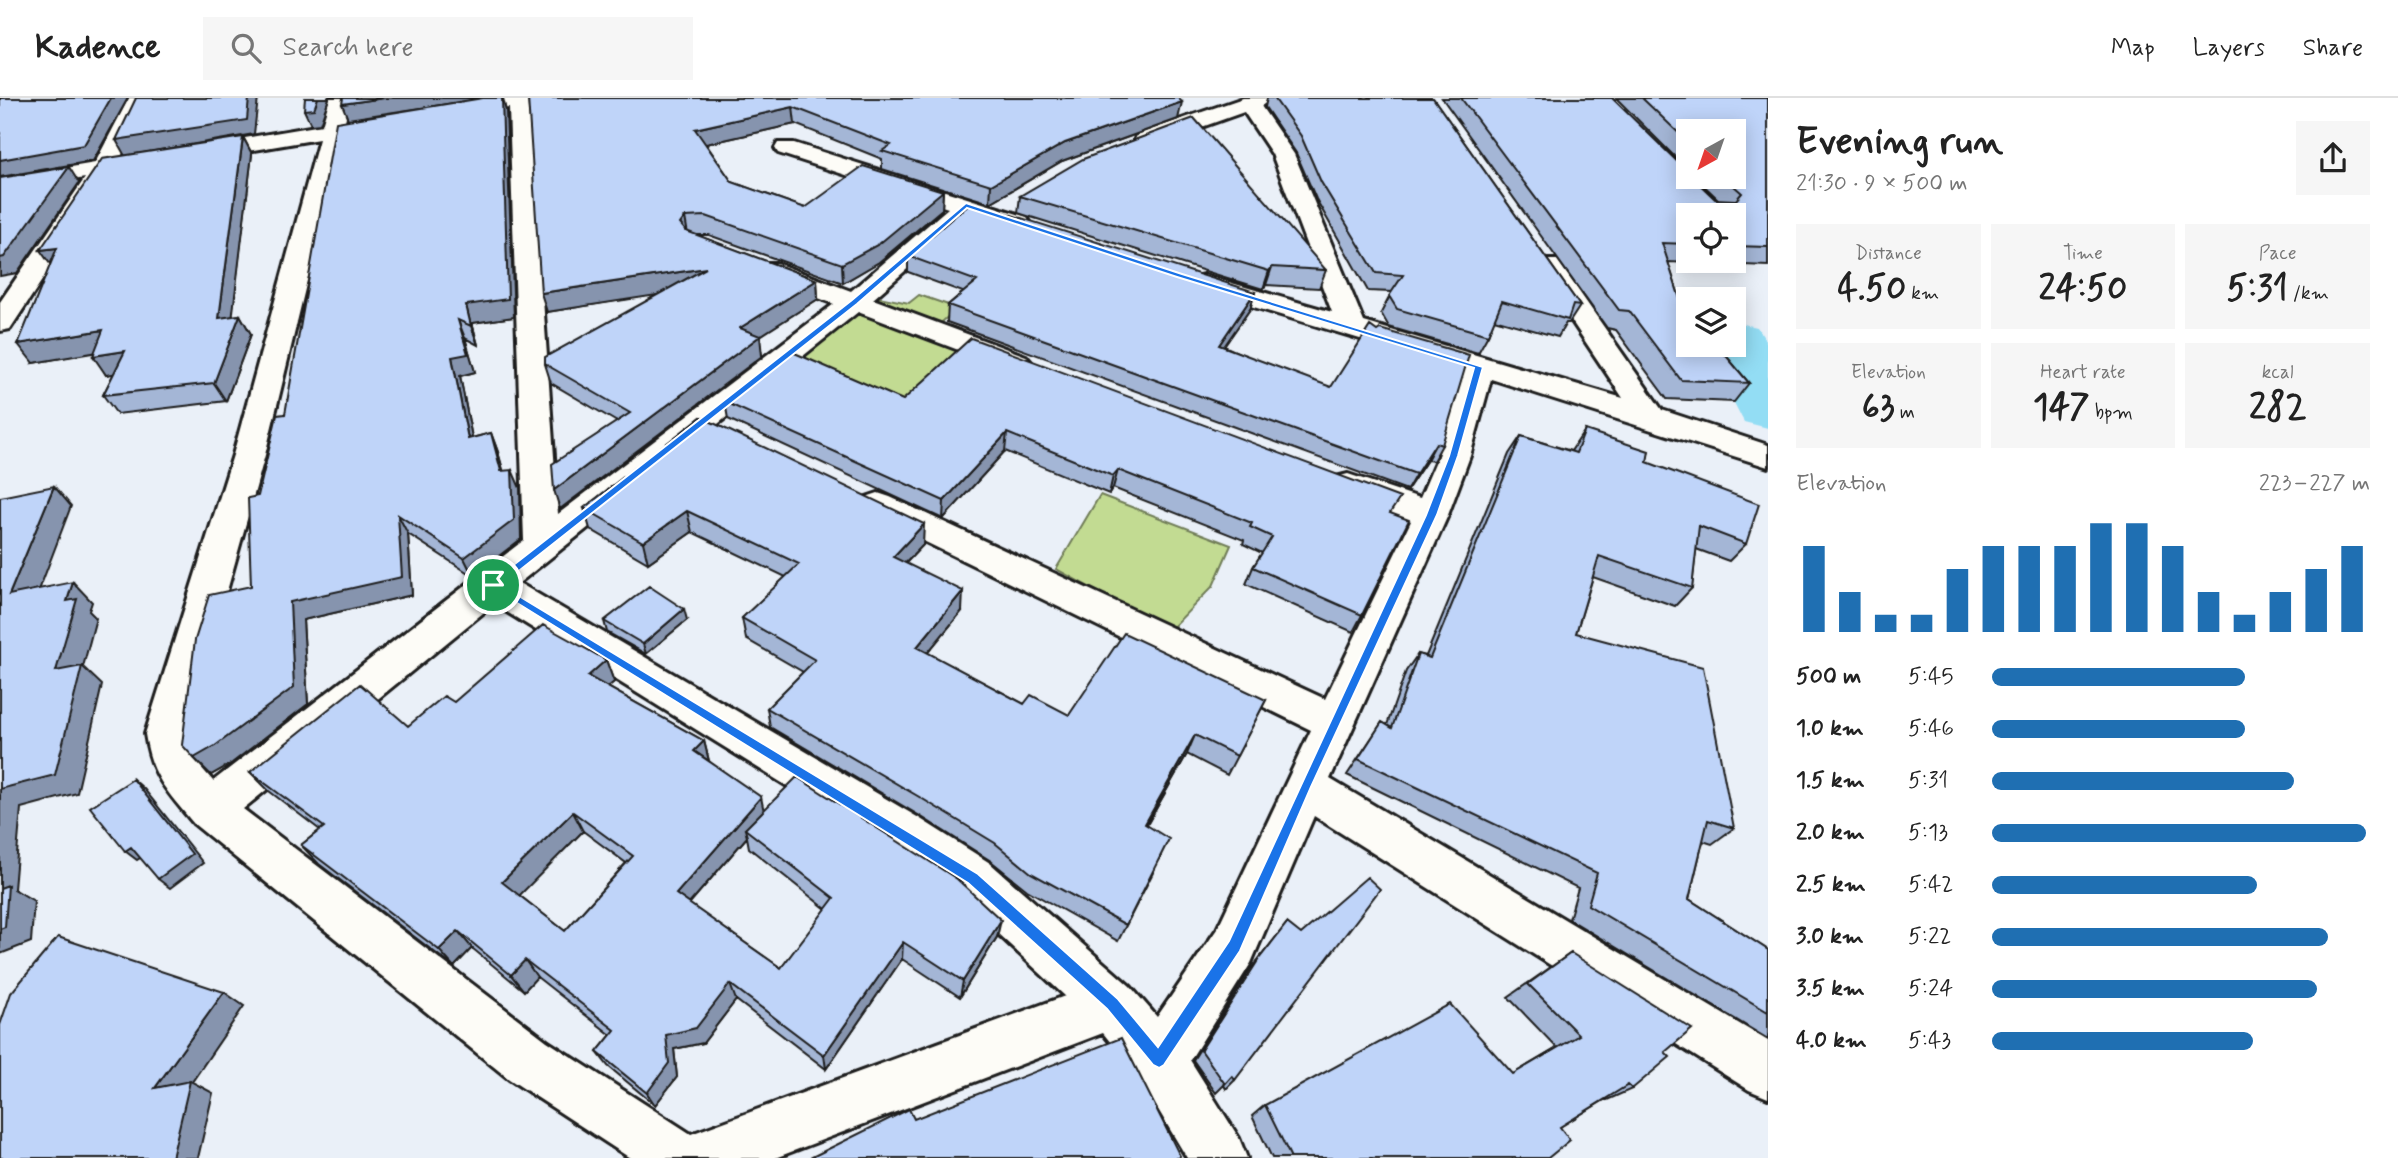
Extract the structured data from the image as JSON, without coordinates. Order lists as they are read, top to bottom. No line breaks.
{"north":"bottom left","page":{"header":"Kadence","search":"Search here","nav":["Map","Layers","Share"],"heading":["Evening run","21:30 · 9 × 500 m"],"stats":[["Distance","4.50 km"],["Time","24:50"],["Pace","5:31 /km"],["Elevation","63 m"],["Heart rate","147 bpm"],["kcal","282"]],"chart":["Elevation","223–227 m"],"list":[{"name":"500 m","note":"5:45"},{"name":"1.0 km","note":"5:46"},{"name":"1.5 km","note":"5:31"},{"name":"2.0 km","note":"5:13"},{"name":"2.5 km","note":"5:42"},{"name":"3.0 km","note":"5:22"},{"name":"3.5 km","note":"5:24"},{"name":"4.0 km","note":"5:43"}]}}
